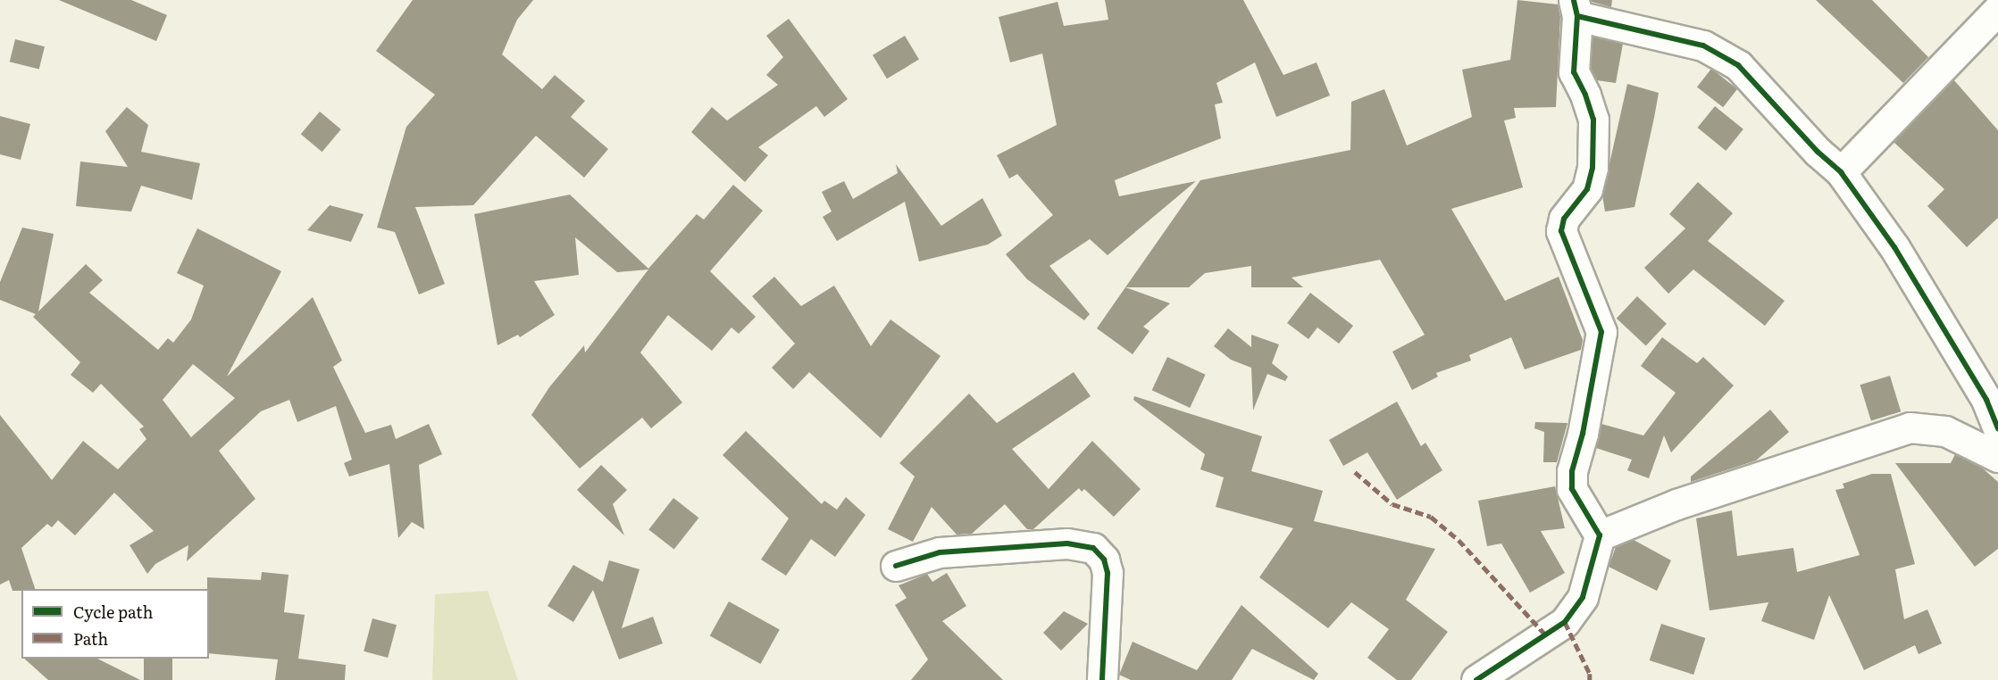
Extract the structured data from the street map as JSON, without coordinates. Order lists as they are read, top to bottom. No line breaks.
{"legend":["Cycle path","Path"]}
